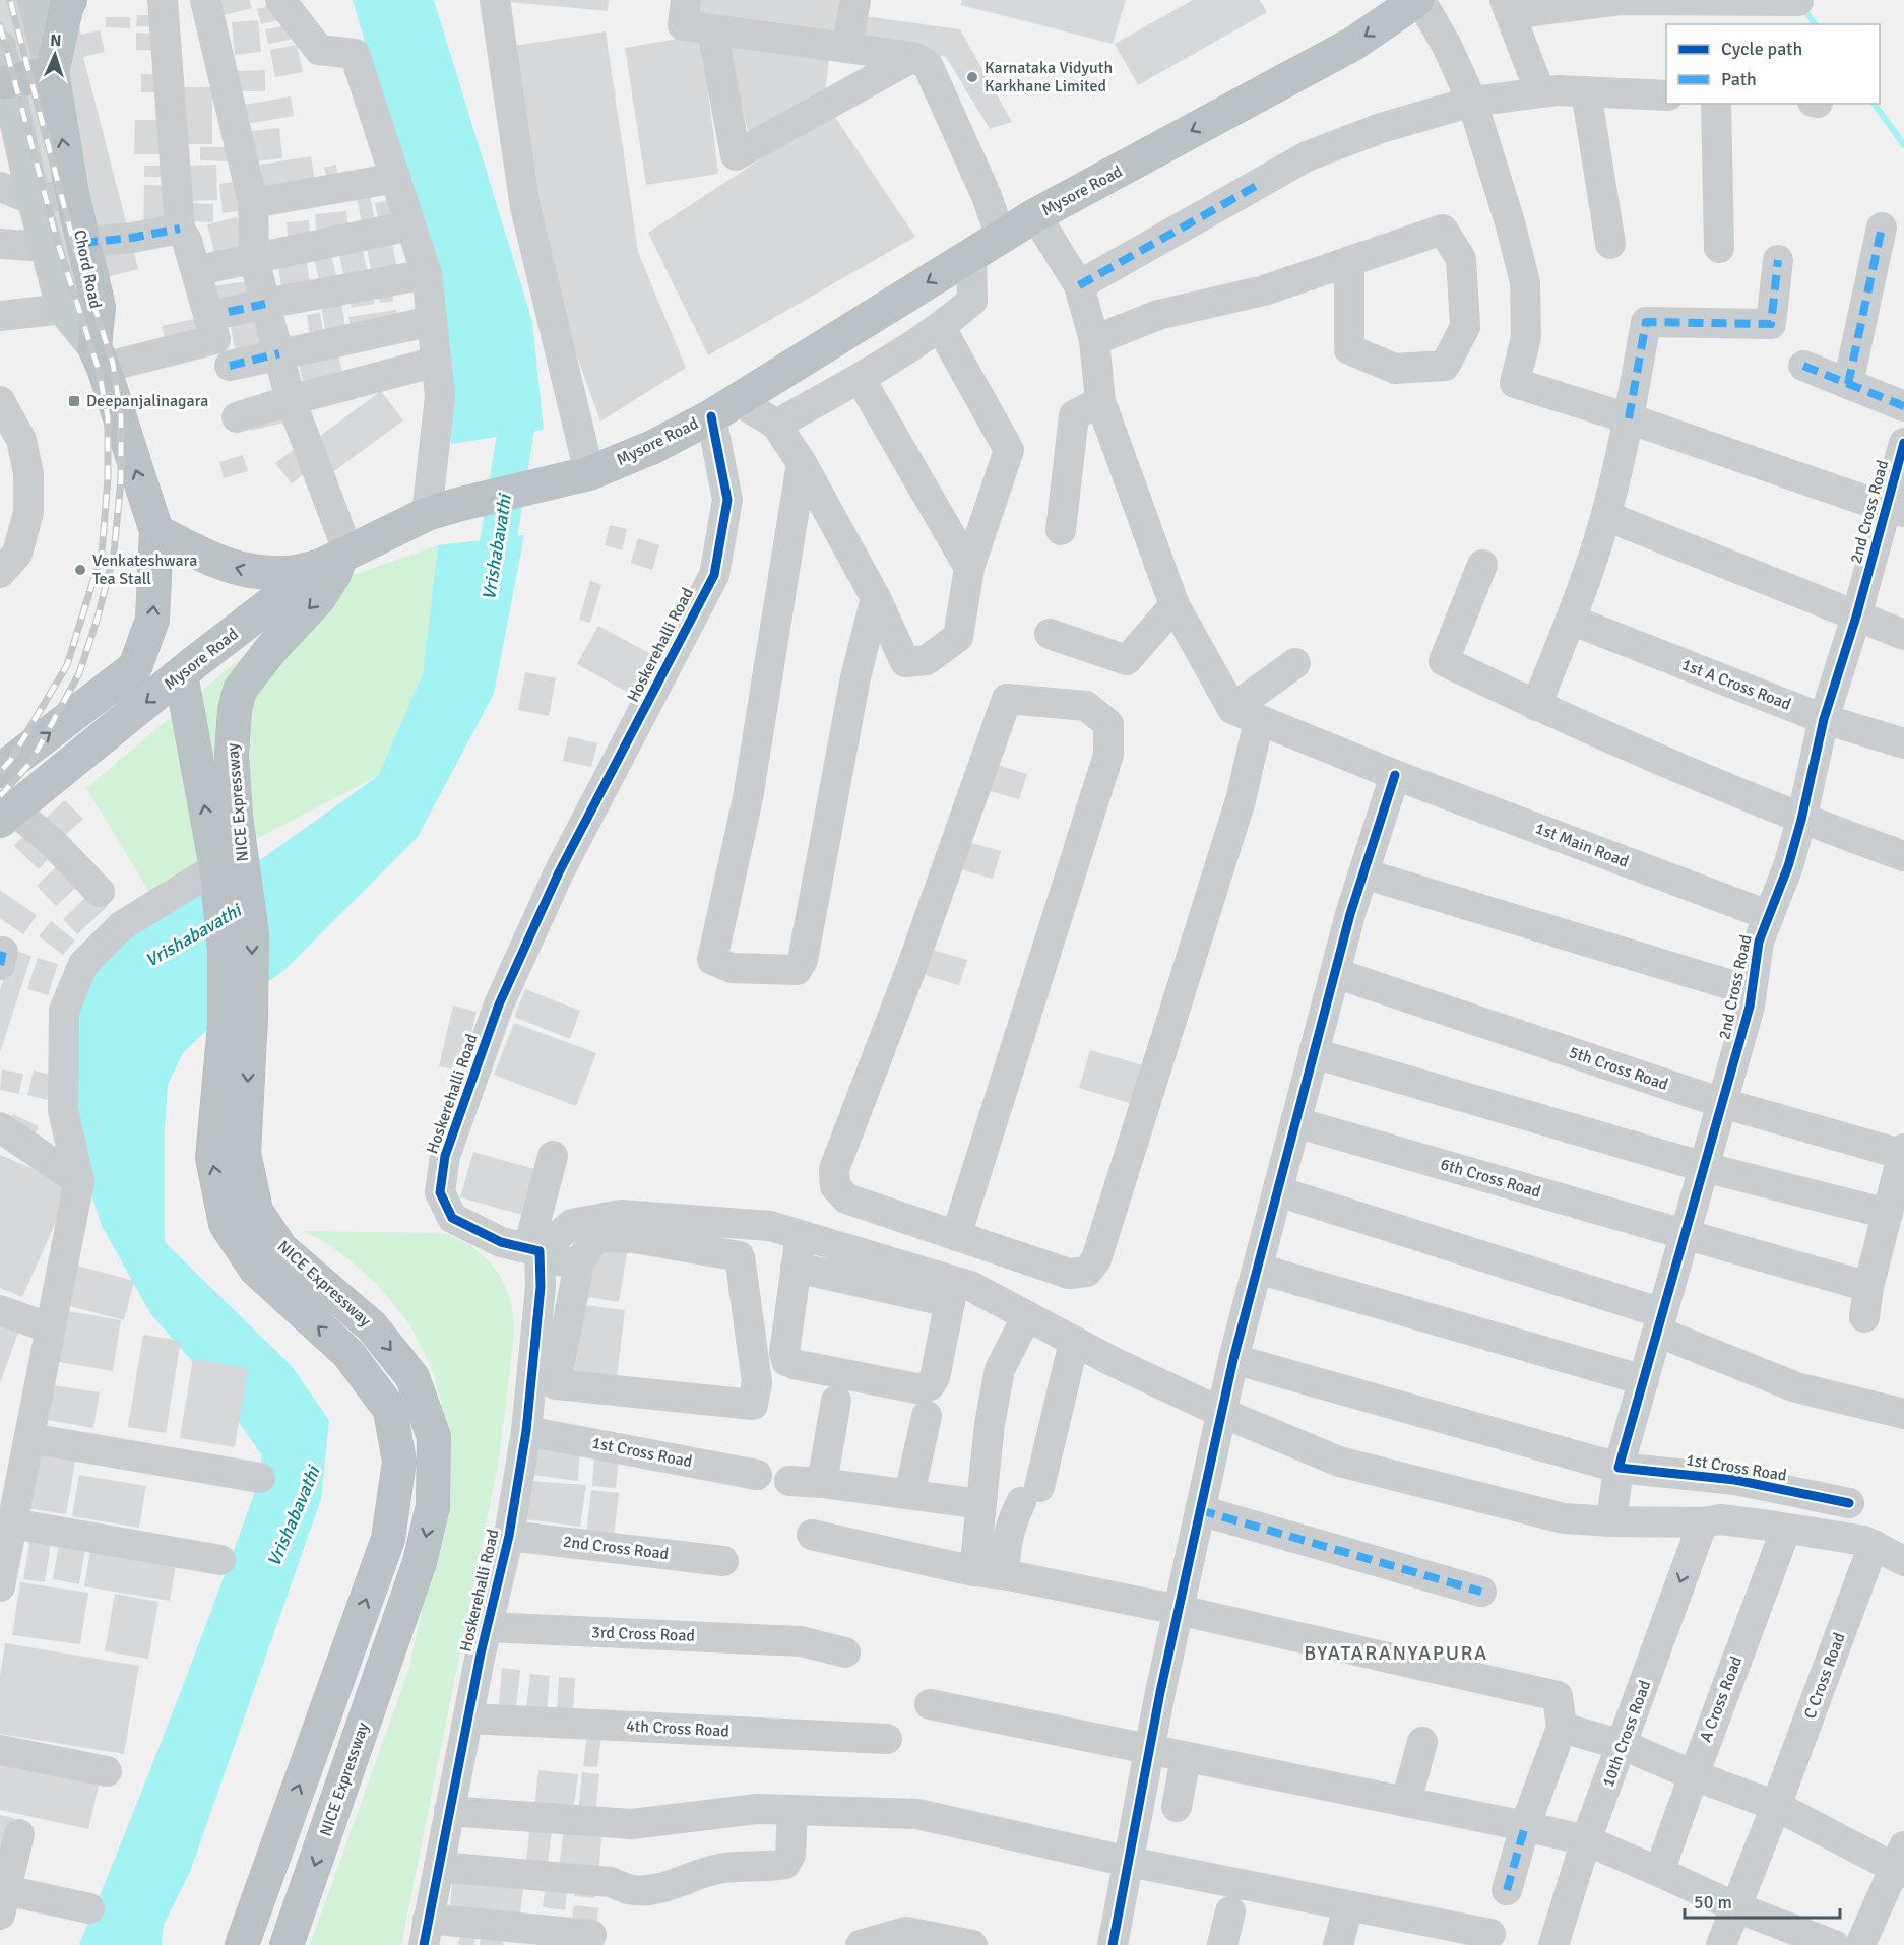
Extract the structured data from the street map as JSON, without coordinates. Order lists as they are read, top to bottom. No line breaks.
{"streets":{"highway":["Mysore Road","Chord Road","NICE Expressway"],"street":["2nd Cross Road","Hoskerehalli Road","1st A Cross Road","1st Main Road","5th Cross Road","6th Cross Road","1st Cross Road","3rd Cross Road","C Cross Road","A Cross Road","4th Cross Road","10th Cross Road"]},"crossings":[["Mysore Road","Hoskerehalli Road"],["Mysore Road","NICE Expressway"],["2nd Cross Road","Hoskerehalli Road"],["2nd Cross Road","1st A Cross Road"],["2nd Cross Road","1st Main Road"],["2nd Cross Road","5th Cross Road"],["2nd Cross Road","6th Cross Road"],["2nd Cross Road","1st Cross Road"],["Hoskerehalli Road","1st Cross Road"],["Hoskerehalli Road","3rd Cross Road"],["Hoskerehalli Road","4th Cross Road"]],"one_way":["Mysore Road","Chord Road","10th Cross Road"],"districts":["BYATARANYAPURA"],"water":["Vrishabavathi"],"places":{"other":["Karnataka Vidyuth Karkhane Limited","Venkateshwara Tea Stall"],"transit":["Deepanjalinagara"]},"legend":["Cycle path","Path"],"scale_bar":"50 m","north":"top"}
